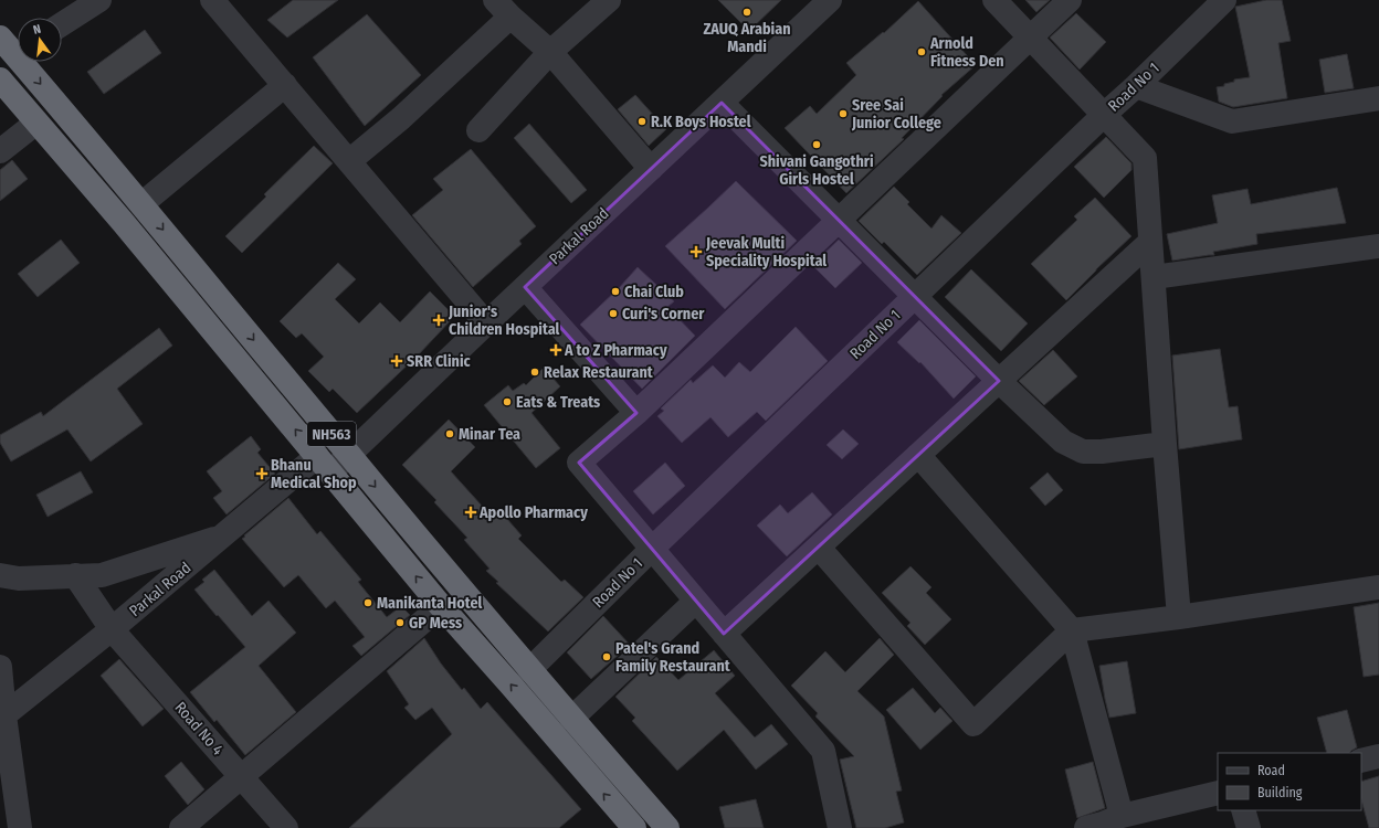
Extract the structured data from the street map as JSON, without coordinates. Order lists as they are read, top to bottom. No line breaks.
{"streets":{"highway":["NH563"],"street":["Road No 1","Parkal Road","Road No 4"]},"crossings":[["Road No 1","NH563"],["Parkal Road","NH563"],["Parkal Road","Road No 4"]],"places":{"other":["ZAUQ Arabian Mandi","Arnold Fitness Den","Sree Sai Junior College","R.K Boys Hostel","Shivani Gangothri Girls Hostel","Chai Club","Curi's Corner","Relax Restaurant","Eats & Treats","Minar Tea","Manikanta Hotel","GP Mess","Patel's Grand Family Restaurant"],"health":["Jeevak Multi Speciality Hospital","Junior's Children Hospital","A to Z Pharmacy","SRR Clinic","Bhanu Medical Shop","Apollo Pharmacy"]},"legend":["Road","Building"],"north":"top"}
